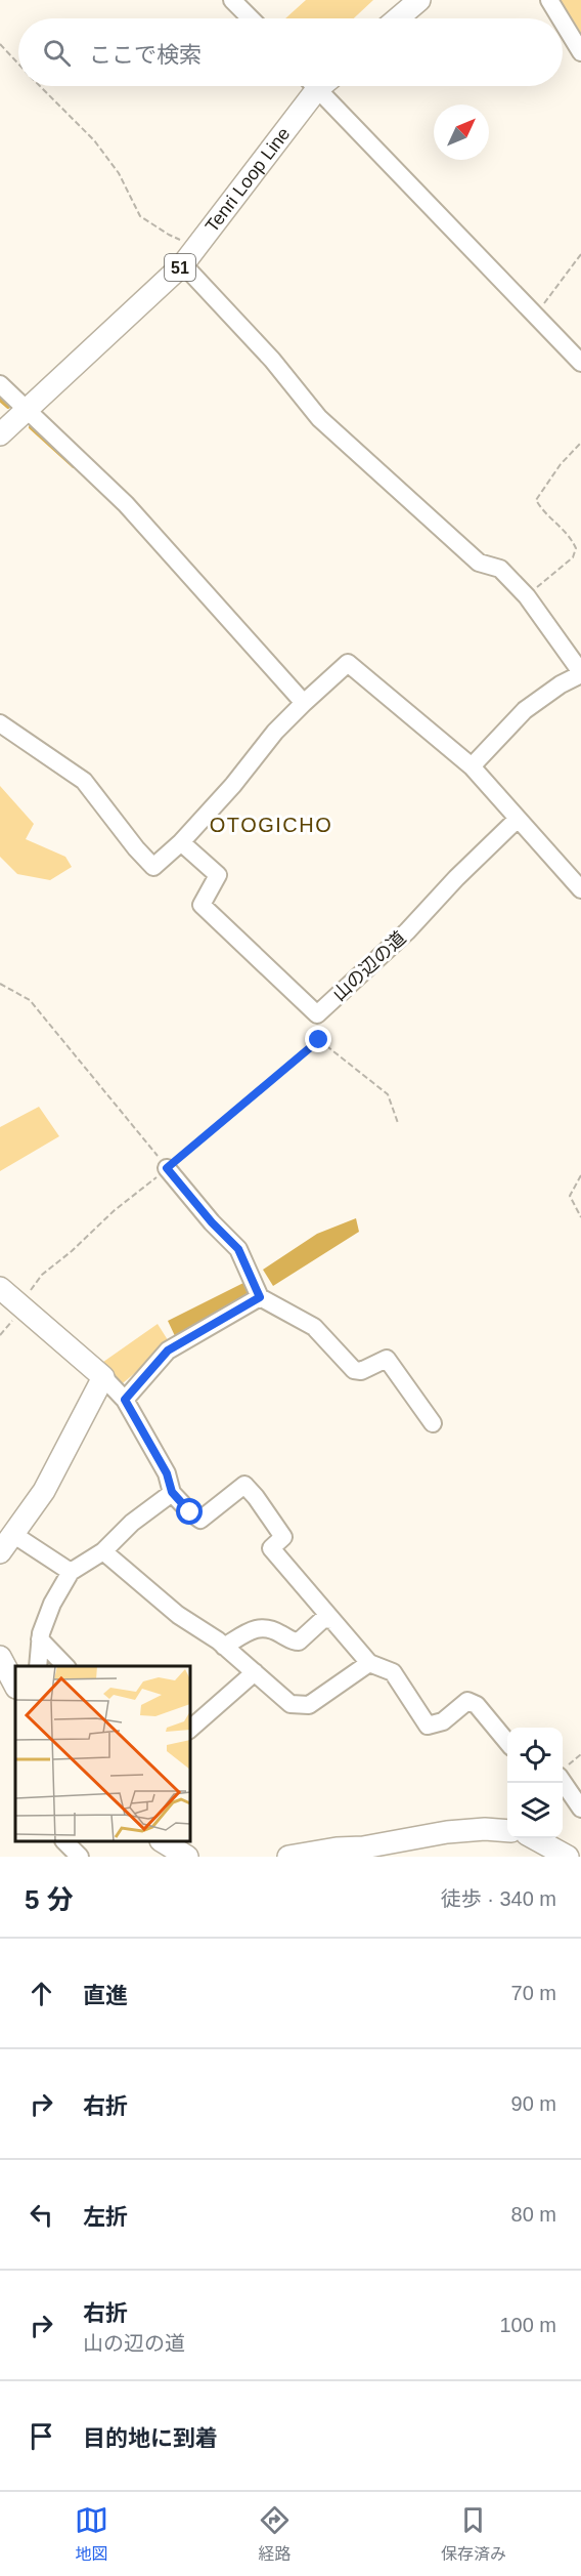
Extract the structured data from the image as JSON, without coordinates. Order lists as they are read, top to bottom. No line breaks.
{"streets":{"main road":["Tenri Loop Line","51"],"street":["山の辺の道"]},"districts":["OTOGICHO"],"north":"top right","page":{"search":"ここで検索","heading":["5 分","徒歩 · 340 m"],"list":[["直進","70 m"],["右折","90 m"],["左折","80 m"],["右折","山の辺の道","100 m"],"目的地に到着"],"nav":["地図","経路","保存済み"]}}
